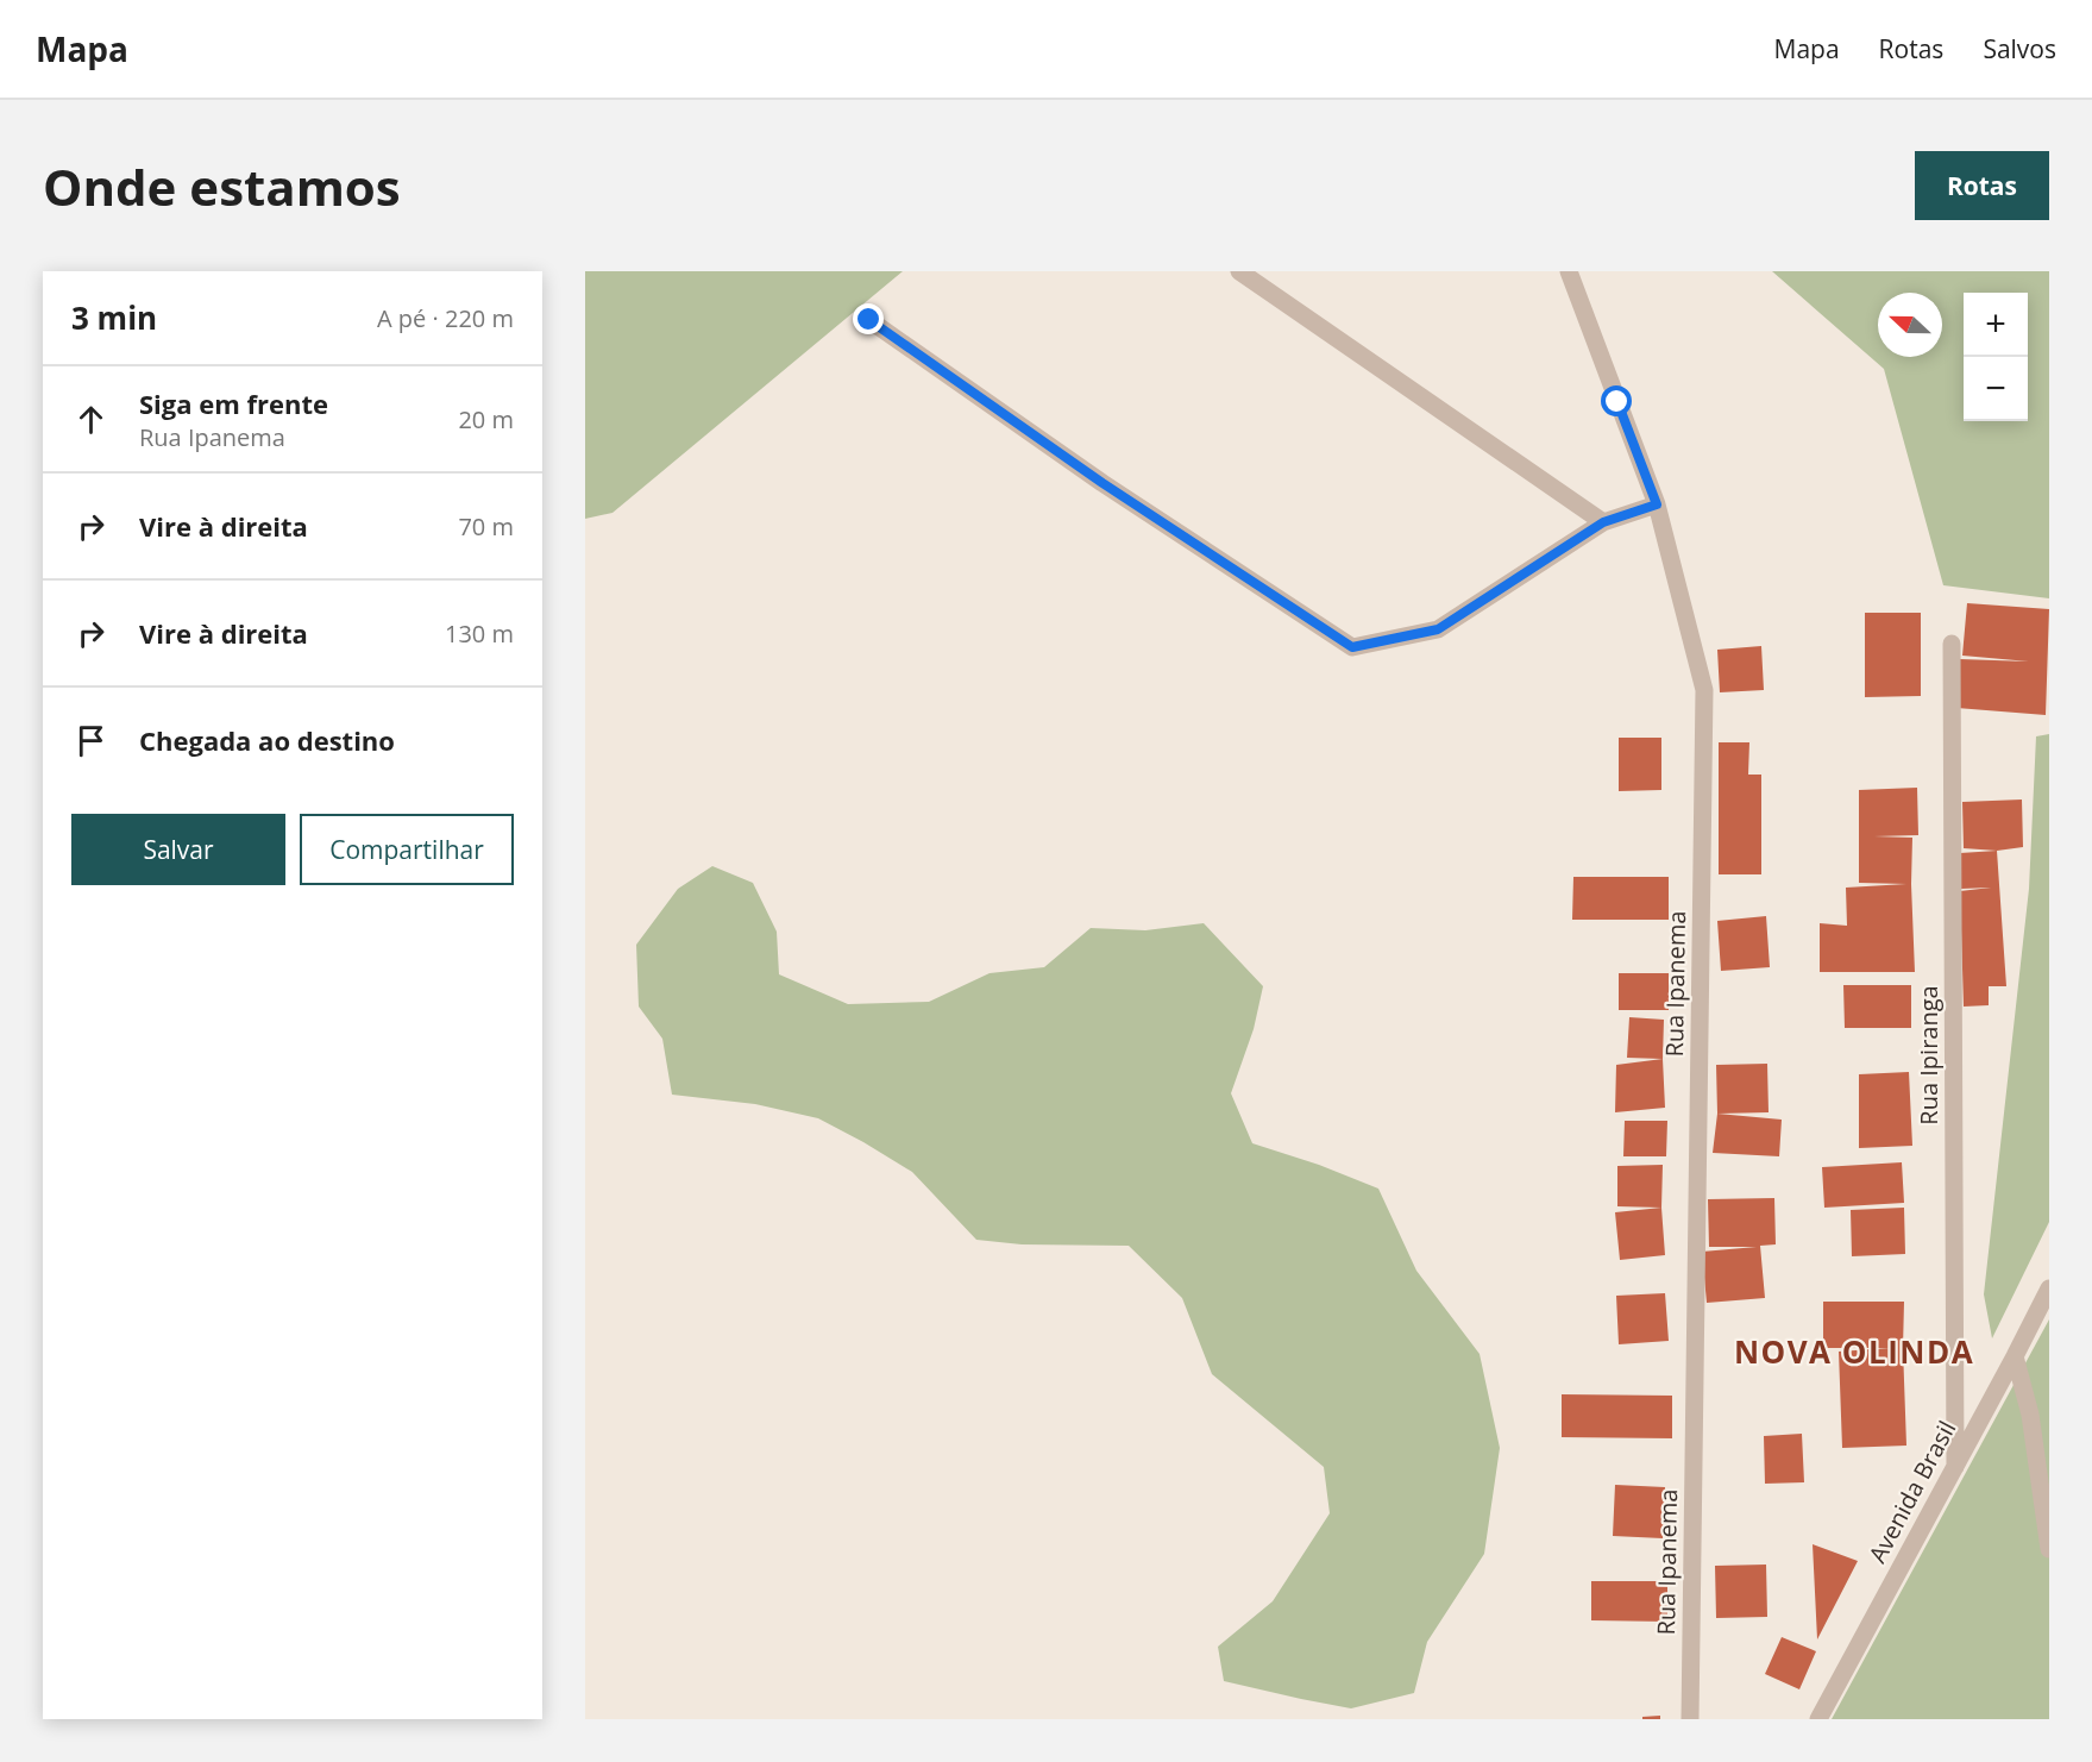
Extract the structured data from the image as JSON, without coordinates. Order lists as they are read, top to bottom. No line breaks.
{"streets":{"street":["Rua Ipanema","Rua Ipiranga","Avenida Brasil"]},"crossings":[["Rua Ipiranga","Avenida Brasil"]],"districts":["NOVA OLINDA"],"north":"left","page":{"header":"Mapa","nav":["Mapa","Rotas","Salvos"],"buttons":["Rotas",["Salvar","Compartilhar"]],"title":"Onde estamos","heading":["3 min","A pé · 220 m"],"map_buttons":["+","−"],"list":[["Siga em frente","Rua Ipanema","20 m"],["Vire à direita","70 m"],["Vire à direita","130 m"],"Chegada ao destino"]}}
